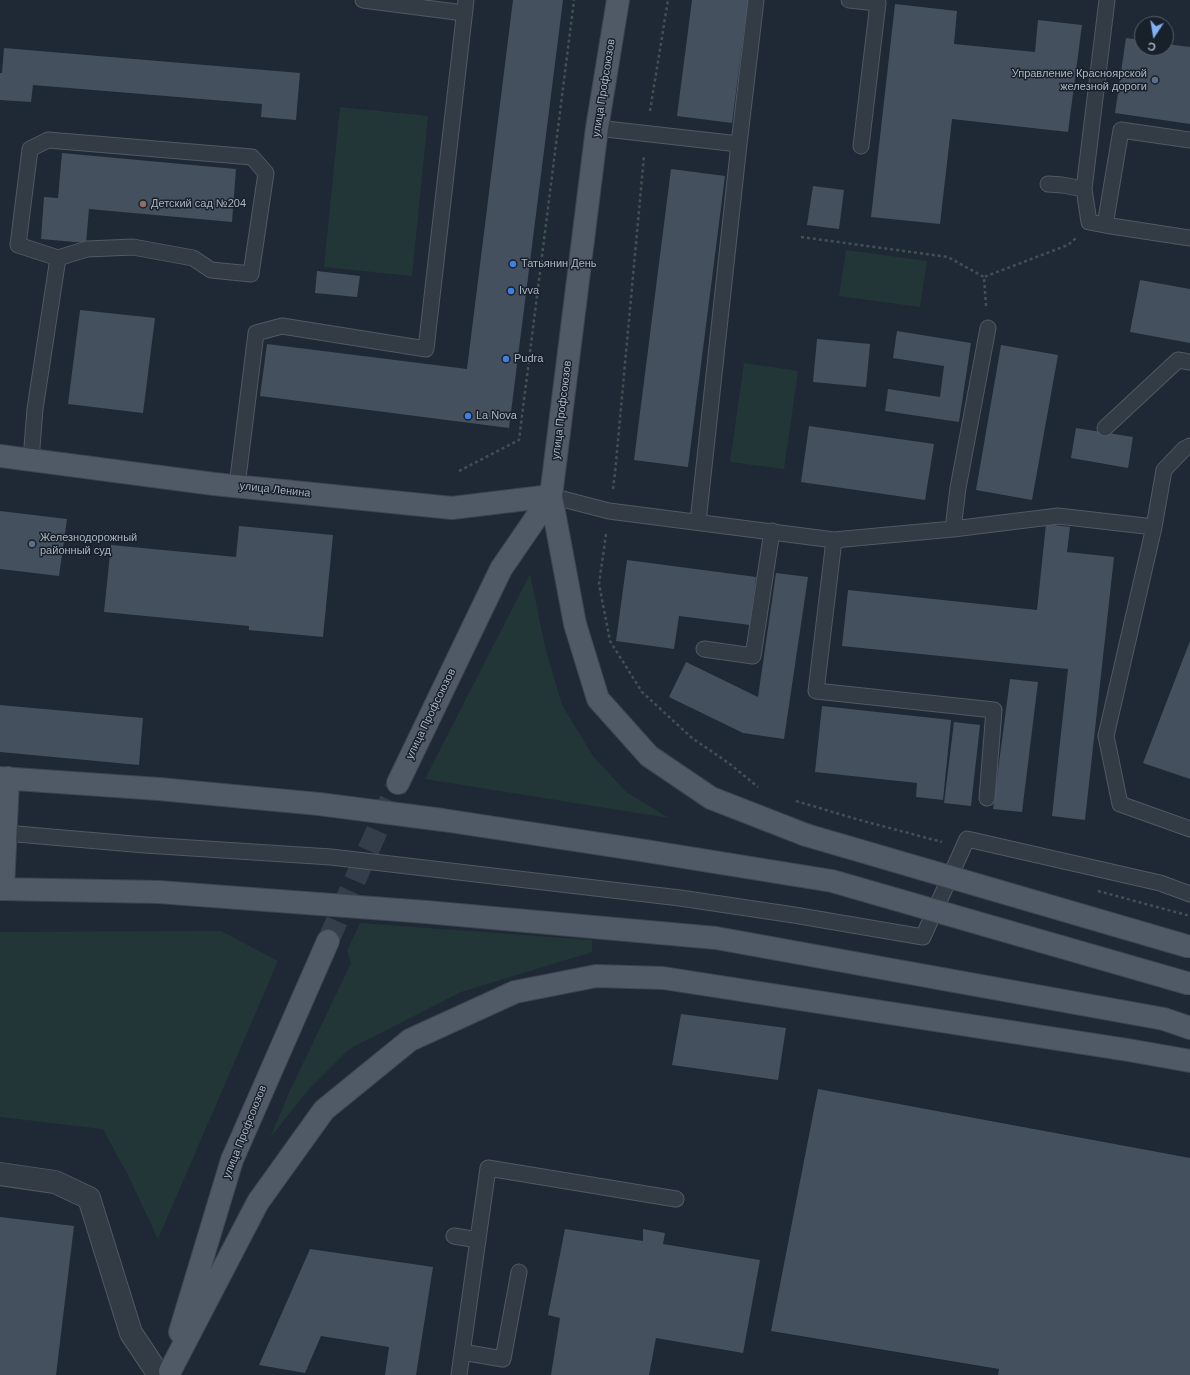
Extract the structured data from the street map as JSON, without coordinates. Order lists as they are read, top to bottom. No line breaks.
{"streets":{"main road":["улица Профсоюзов","улица Ленина"]},"crossings":[["улица Профсоюзов","улица Ленина"]],"places":["Управление Красноярской железной дороги","Детский сад №204","Татьянин День","Ivva","Pudra","La Nova","Железнодорожный районный суд"],"north":"bottom"}
